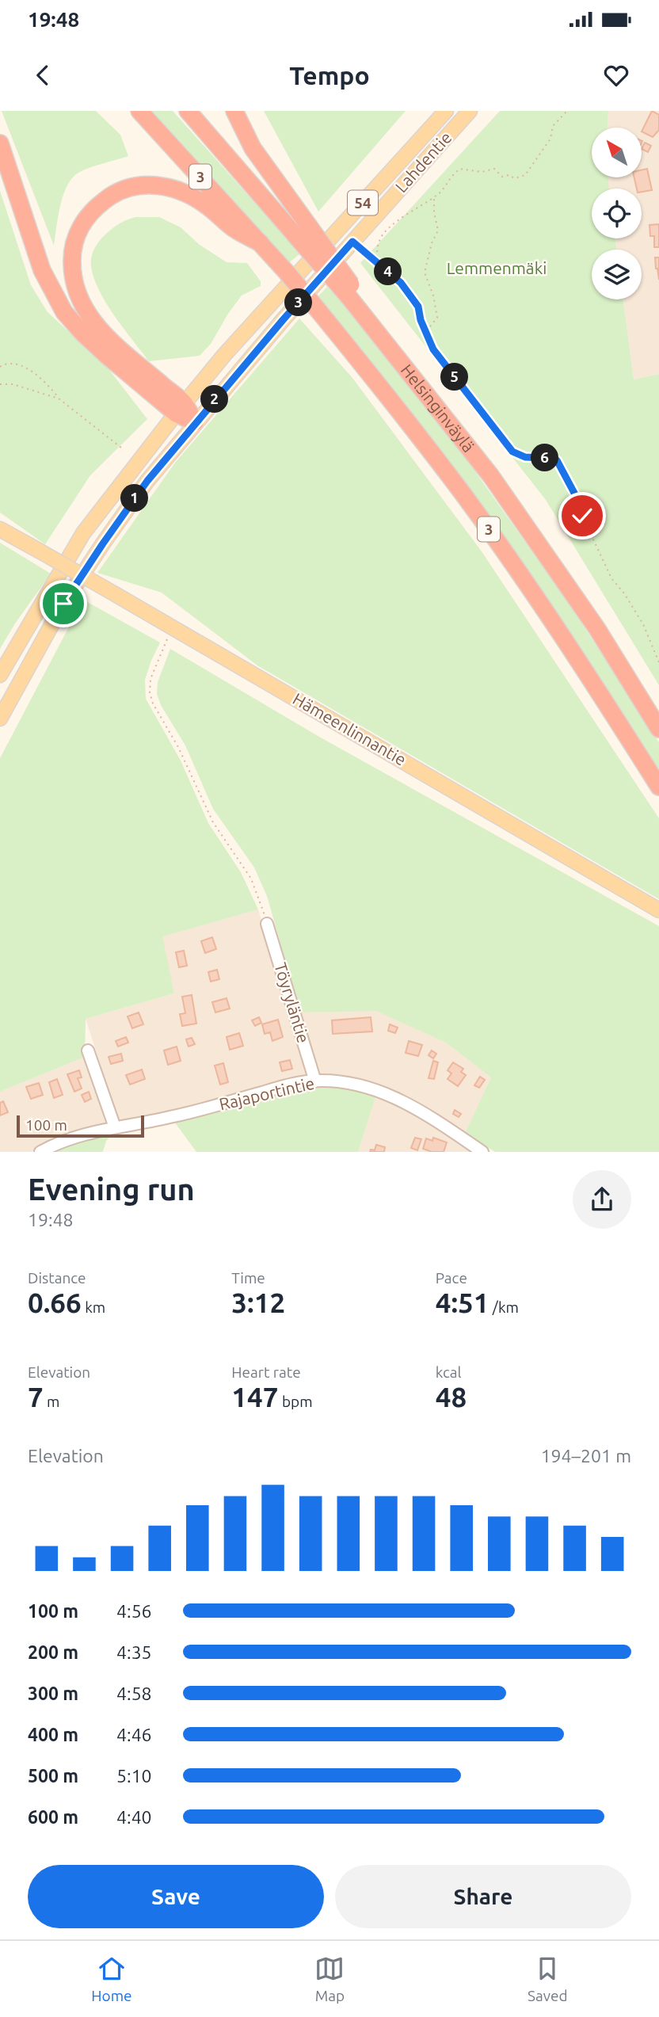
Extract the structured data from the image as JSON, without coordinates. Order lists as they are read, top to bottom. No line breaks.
{"streets":{"highway":["3","Helsinginväylä"],"main road":["Lahdentie","54","Hämeenlinnantie"],"street":["Töyryläntie","Rajaportintie"]},"crossings":[["3","Helsinginväylä"],["Töyryläntie","Rajaportintie"]],"parks":["Lemmenmäki"],"scale_bar":"100 m","north":"top left","page":{"status":"19:48","header":"Tempo","pins":["4","3","5","2","6","1"],"scale":"100 m","heading":["Evening run","19:48"],"stats":[["Distance","0.66 km"],["Time","3:12"],["Pace","4:51 /km"],["Elevation","7 m"],["Heart rate","147 bpm"],["kcal","48"]],"chart":["Elevation","194–201 m"],"list":[{"name":"100 m","note":"4:56"},{"name":"200 m","note":"4:35"},{"name":"300 m","note":"4:58"},{"name":"400 m","note":"4:46"},{"name":"500 m","note":"5:10"},{"name":"600 m","note":"4:40"}],"buttons":["Save","Share"],"tabs":["Home","Map","Saved"]}}
